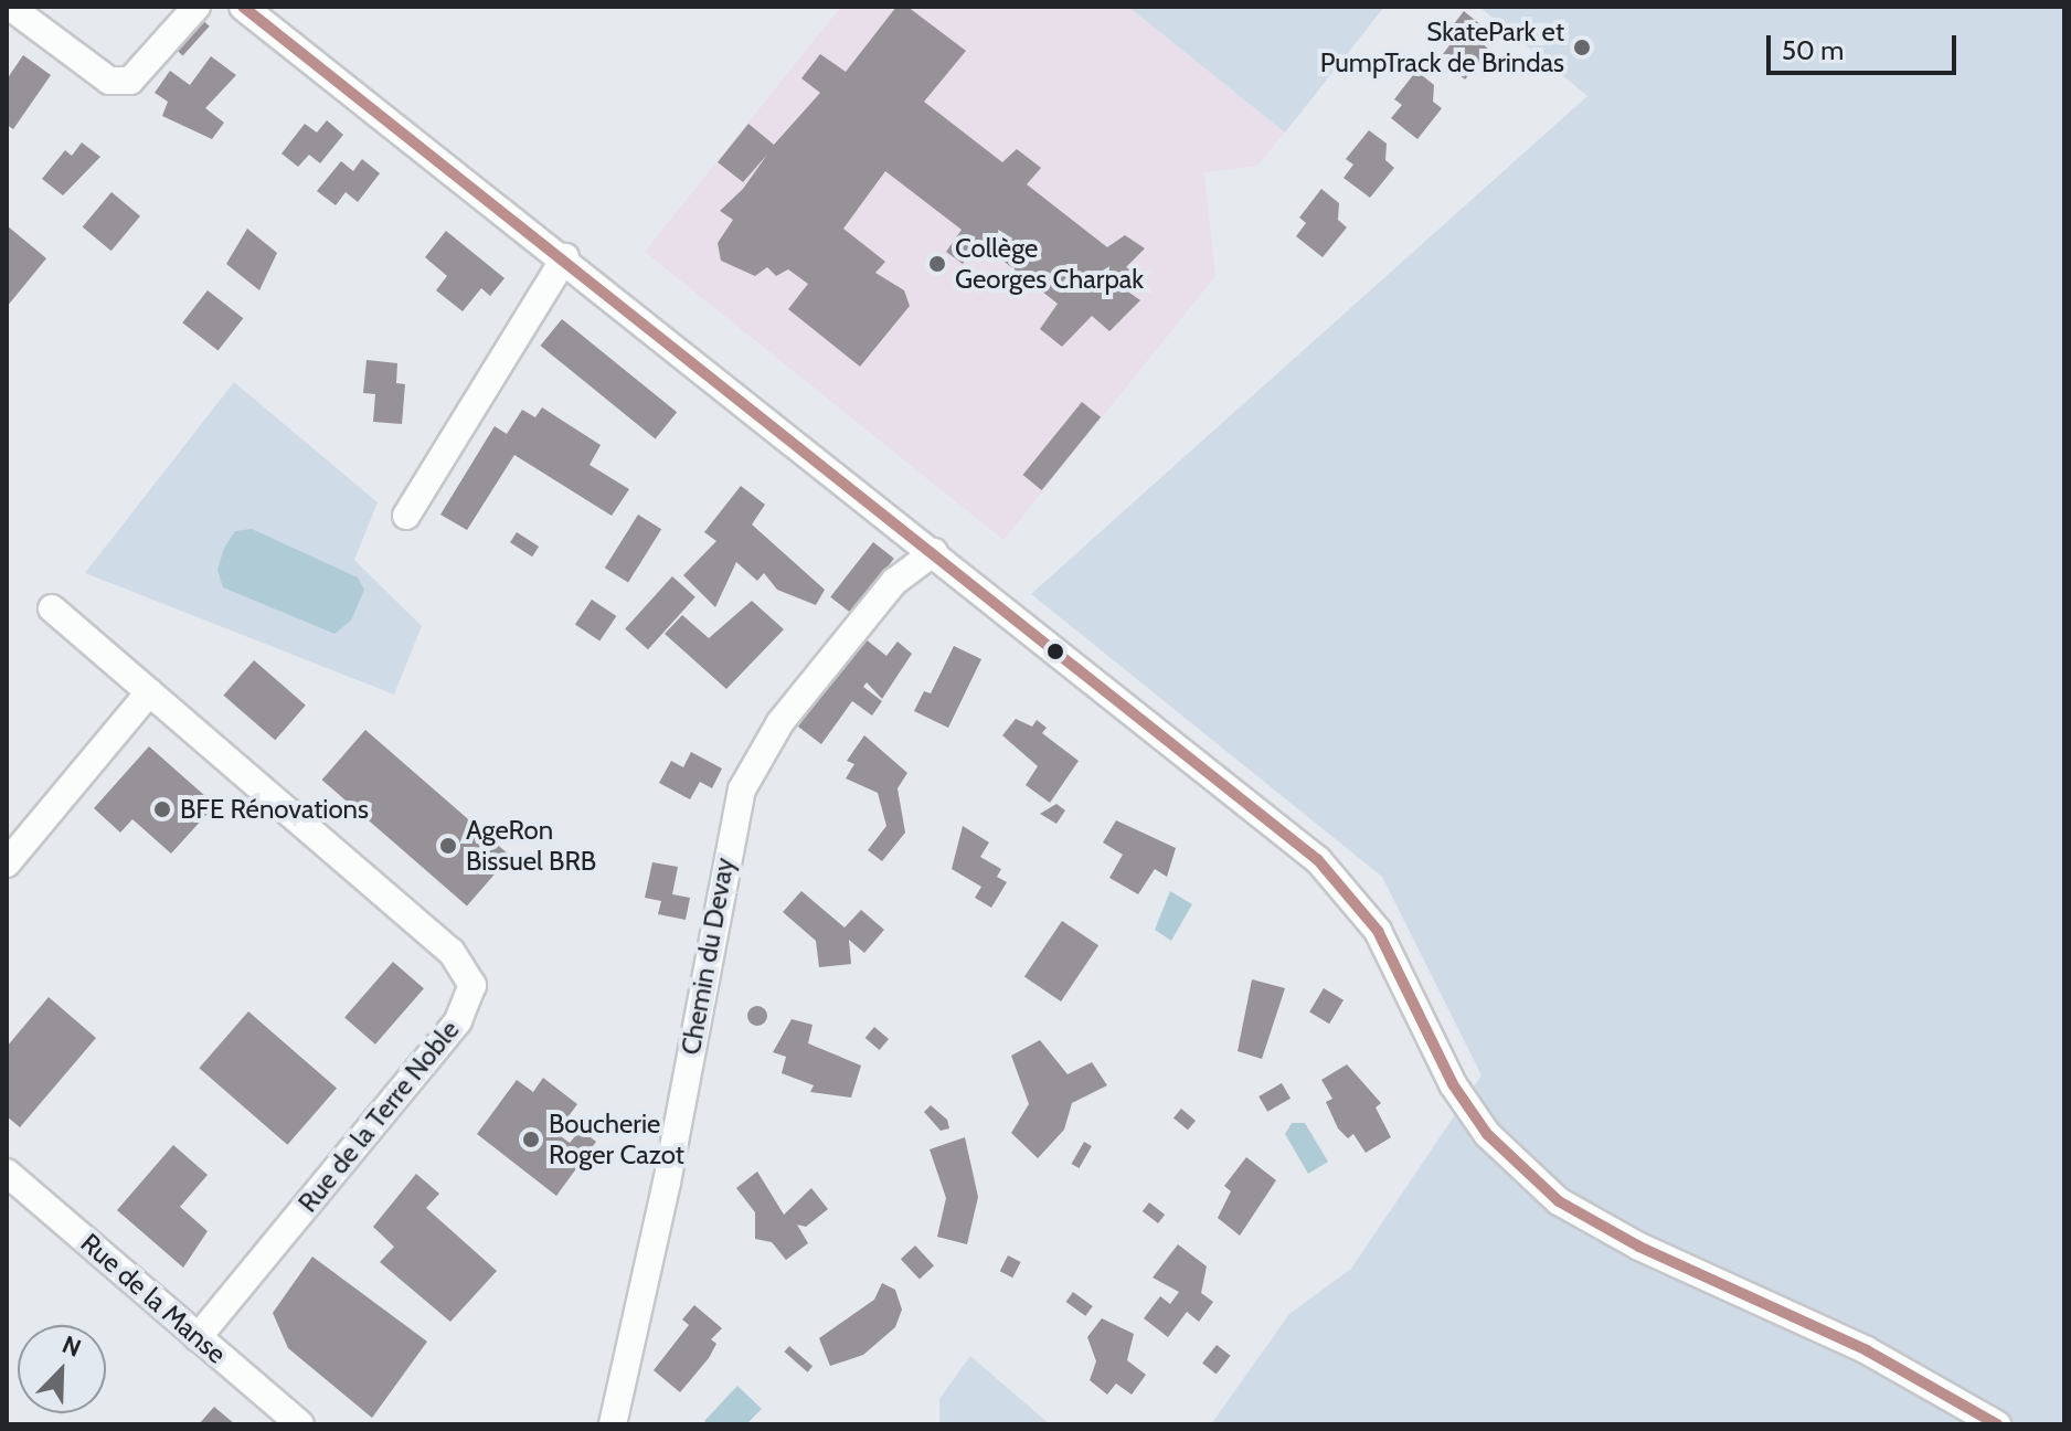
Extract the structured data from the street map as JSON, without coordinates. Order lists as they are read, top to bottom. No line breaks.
{"streets":{"street":["Chemin du Devay","Rue de la Terre Noble","Rue de la Manse"]},"crossings":[["Rue de la Terre Noble","Rue de la Manse"]],"places":["SkatePark et PumpTrack de Brindas","Collège Georges Charpak","BFE Rénovations","AgeRon Bissuel BRB","Boucherie Roger Cazot"],"scale_bar":"50 m","north":"top right"}
